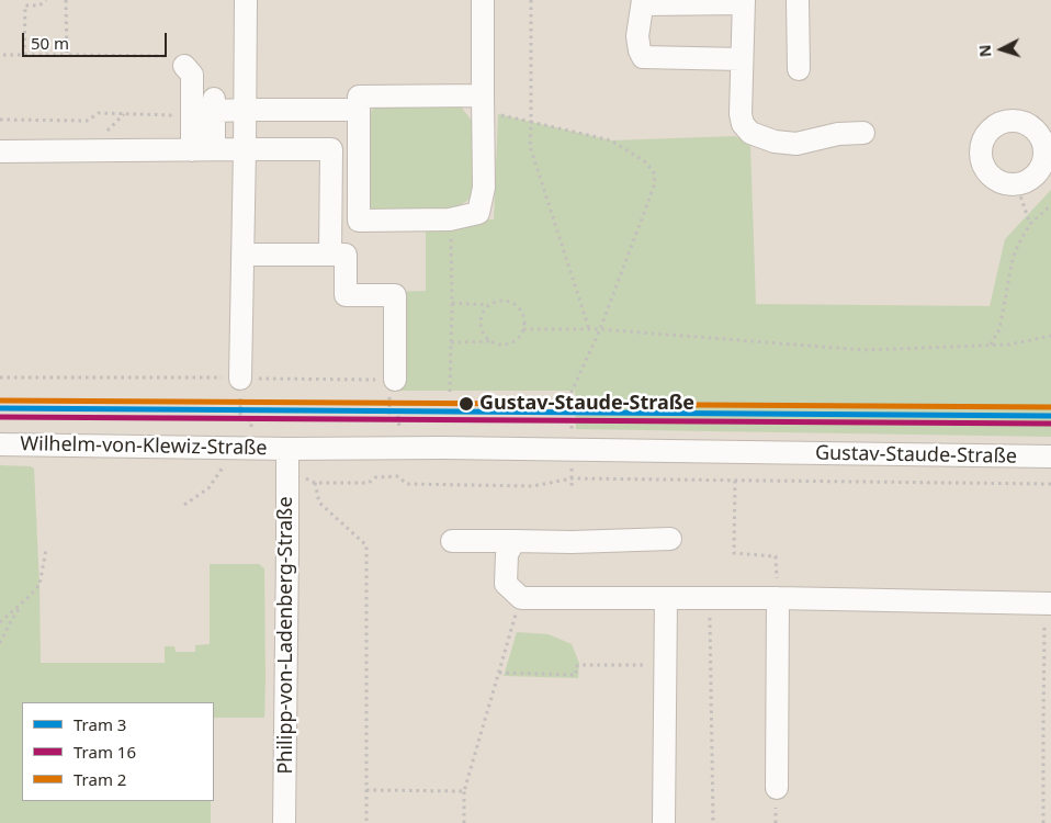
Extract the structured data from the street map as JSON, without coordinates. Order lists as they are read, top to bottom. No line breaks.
{"streets":{"street":["Wilhelm-von-Klewiz-Straße","Gustav-Staude-Straße","Philipp-von-Ladenberg-Straße"]},"crossings":[["Wilhelm-von-Klewiz-Straße","Gustav-Staude-Straße"],["Wilhelm-von-Klewiz-Straße","Philipp-von-Ladenberg-Straße"],["Gustav-Staude-Straße","Philipp-von-Ladenberg-Straße"]],"places":["Gustav-Staude-Straße"],"lines":["tram line 2","tram line 3","tram line 16"],"legend":["Tram 3","Tram 16","Tram 2"],"scale_bar":"50 m","north":"left"}
